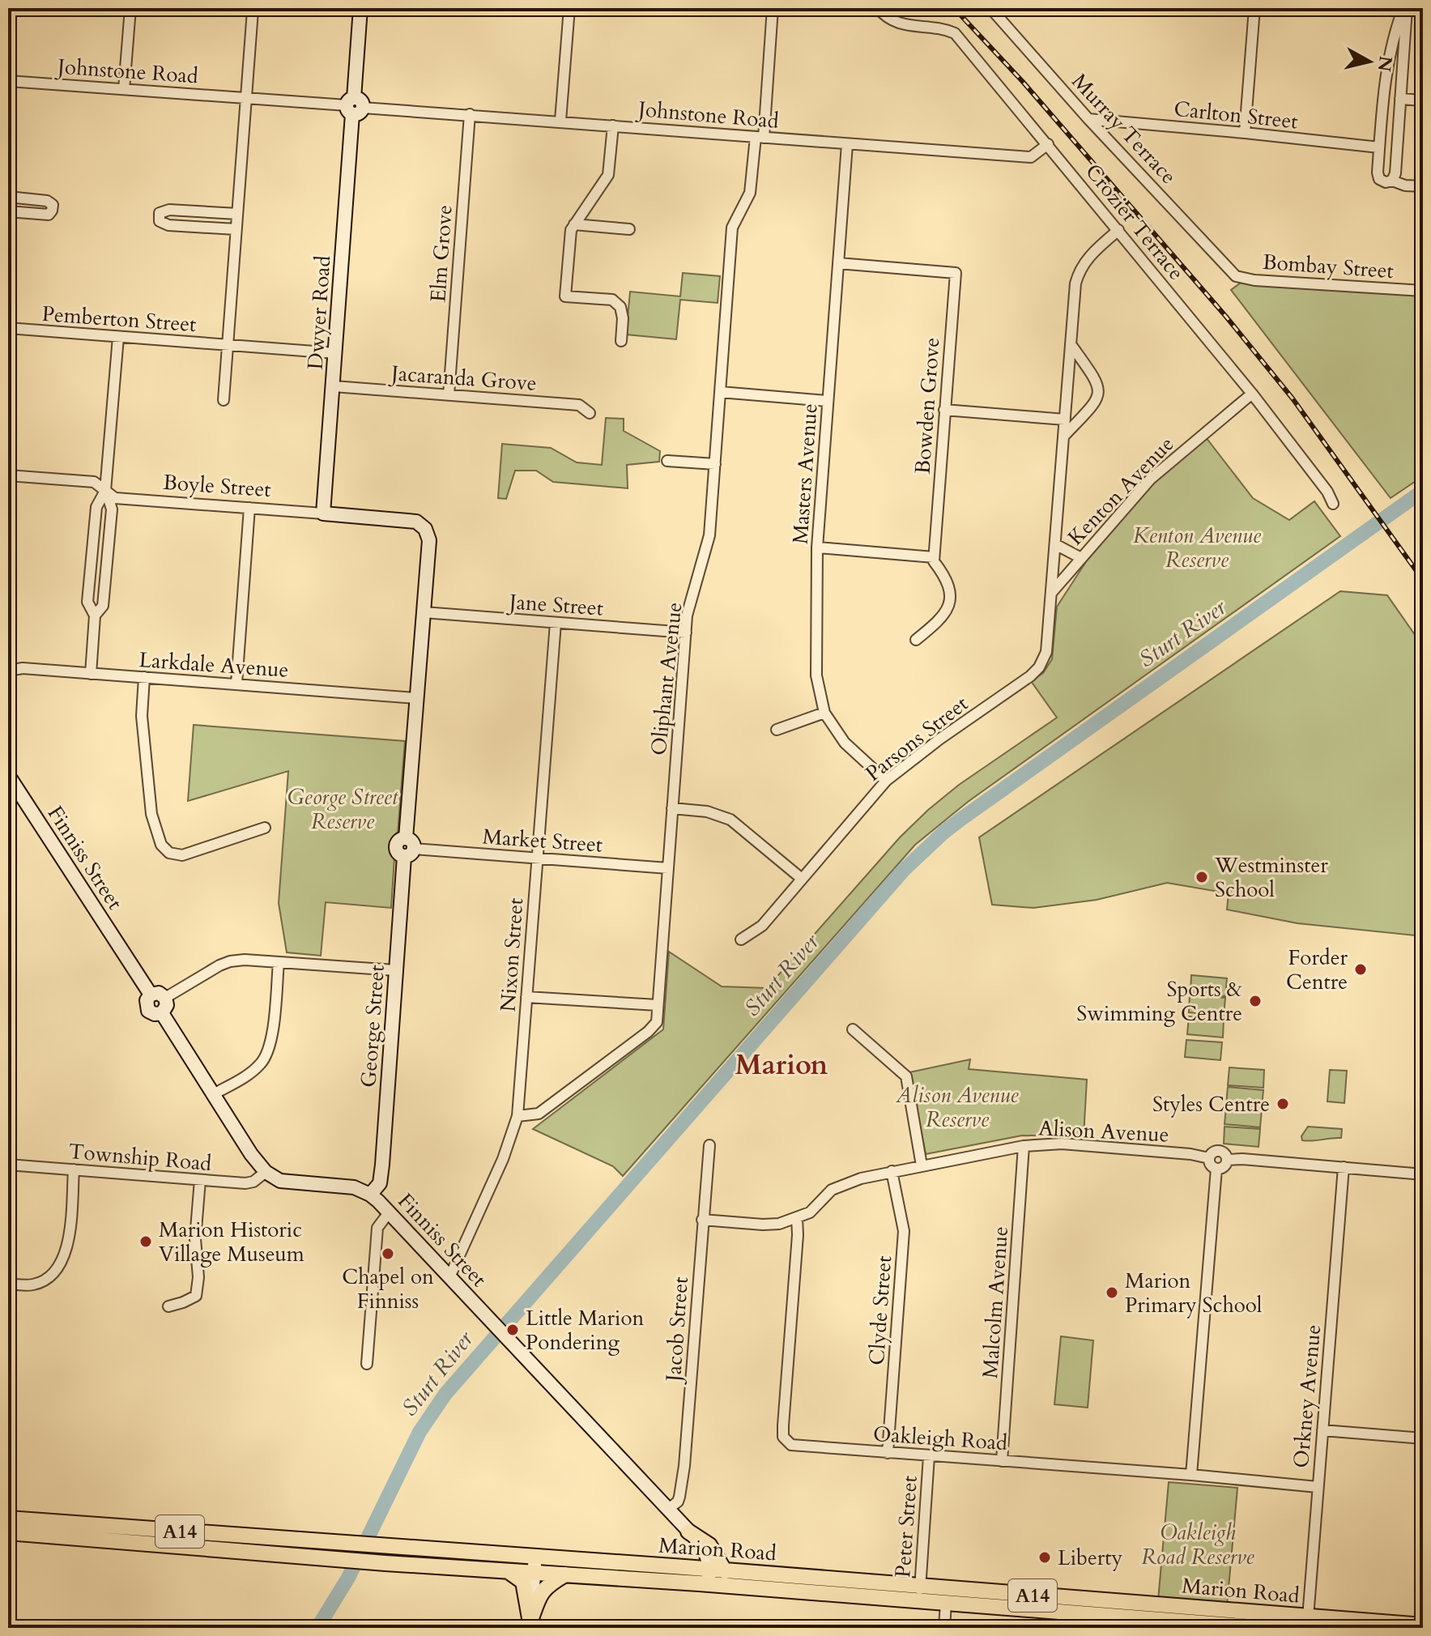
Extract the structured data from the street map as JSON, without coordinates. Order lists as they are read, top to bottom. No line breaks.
{"streets":{"main road":["A14","Marion Road"],"street":["Johnstone Road","Carlton Street","Murray Terrace","Crozier Terrace","Elm Grove","Bombay Street","Dwyer Road","Pemberton Street","Jacaranda Grove","Bowden Grove","Masters Avenue","Boyle Street","Kenton Avenue","Jane Street","Larkdale Avenue","Oliphant Avenue","Parsons Street","Market Street","Finniss Street","Nixon Street","George Street","Alison Avenue","Township Road","Malcolm Avenue","Clyde Street","Jacob Street","Orkney Avenue","Oakleigh Road","Peter Street"]},"crossings":[["Johnstone Road","Crozier Terrace"],["Johnstone Road","Elm Grove"],["Johnstone Road","Dwyer Road"],["Johnstone Road","Masters Avenue"],["Johnstone Road","Oliphant Avenue"],["Carlton Street","Murray Terrace"],["Murray Terrace","Bombay Street"],["Crozier Terrace","Kenton Avenue"],["Crozier Terrace","Parsons Street"],["Elm Grove","Jacaranda Grove"],["Dwyer Road","Pemberton Street"],["Dwyer Road","Jacaranda Grove"],["Dwyer Road","Boyle Street"],["Bowden Grove","Masters Avenue"],["Masters Avenue","Parsons Street"],["Boyle Street","George Street"],["Kenton Avenue","Parsons Street"],["Jane Street","Oliphant Avenue"],["Jane Street","Nixon Street"],["Jane Street","George Street"],["Larkdale Avenue","George Street"],["Oliphant Avenue","Market Street"],["Oliphant Avenue","Nixon Street"],["Market Street","Nixon Street"],["Market Street","George Street"],["Finniss Street","Nixon Street"],["Finniss Street","George Street"],["Finniss Street","Township Road"],["Finniss Street","Jacob Street"],["Finniss Street","Marion Road"],["Alison Avenue","Malcolm Avenue"],["Alison Avenue","Clyde Street"],["Alison Avenue","Jacob Street"],["Alison Avenue","Oakleigh Road"],["Malcolm Avenue","Oakleigh Road"],["Clyde Street","Oakleigh Road"],["Orkney Avenue","Oakleigh Road"],["Orkney Avenue","Marion Road"],["Oakleigh Road","Peter Street"],["Peter Street","Marion Road"]],"districts":["Marion"],"water":["Sturt River"],"parks":["Kenton Avenue Reserve","George Street Reserve","Alison Avenue Reserve","Oakleigh Road Reserve"],"places":["Westminster School","Forder Centre","Sports & Swimming Centre","Styles Centre","Marion Historic Village Museum","Chapel on Finniss","Marion Primary School","Little Marion Pondering","Liberty"],"north":"right"}
